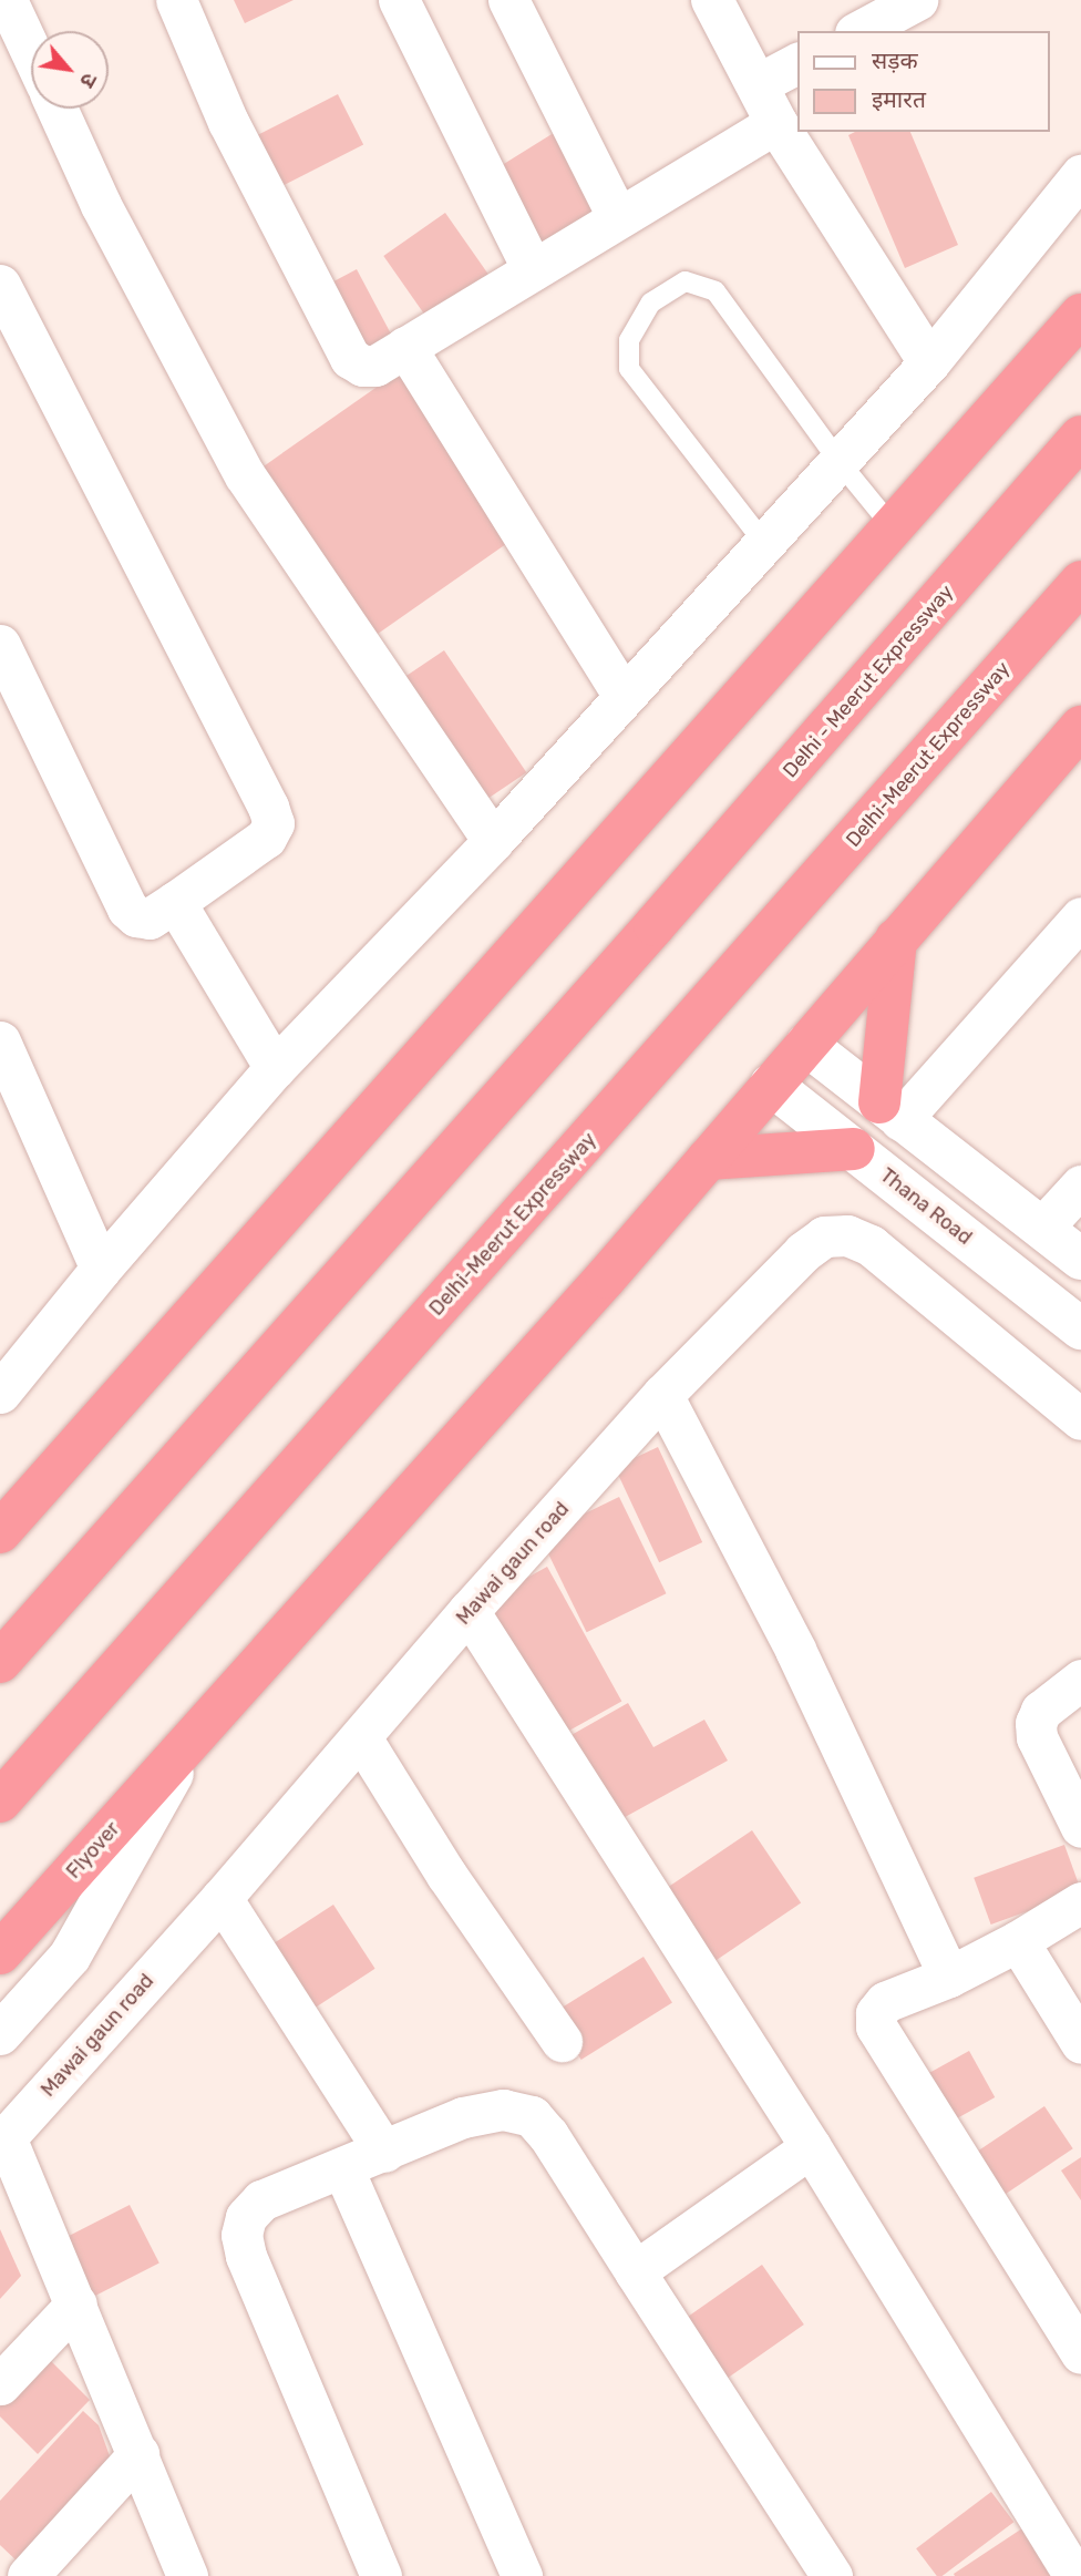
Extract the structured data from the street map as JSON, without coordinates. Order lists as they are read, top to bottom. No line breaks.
{"streets":{"highway":["Delhi - Meerut Expressway","Delhi-Meerut Expressway","Flyover"],"street":["Thana Road","Mawai gaun road"]},"crossings":[["Thana Road","Flyover"]],"legend":["सड़क","इमारत"],"north":"bottom right"}
